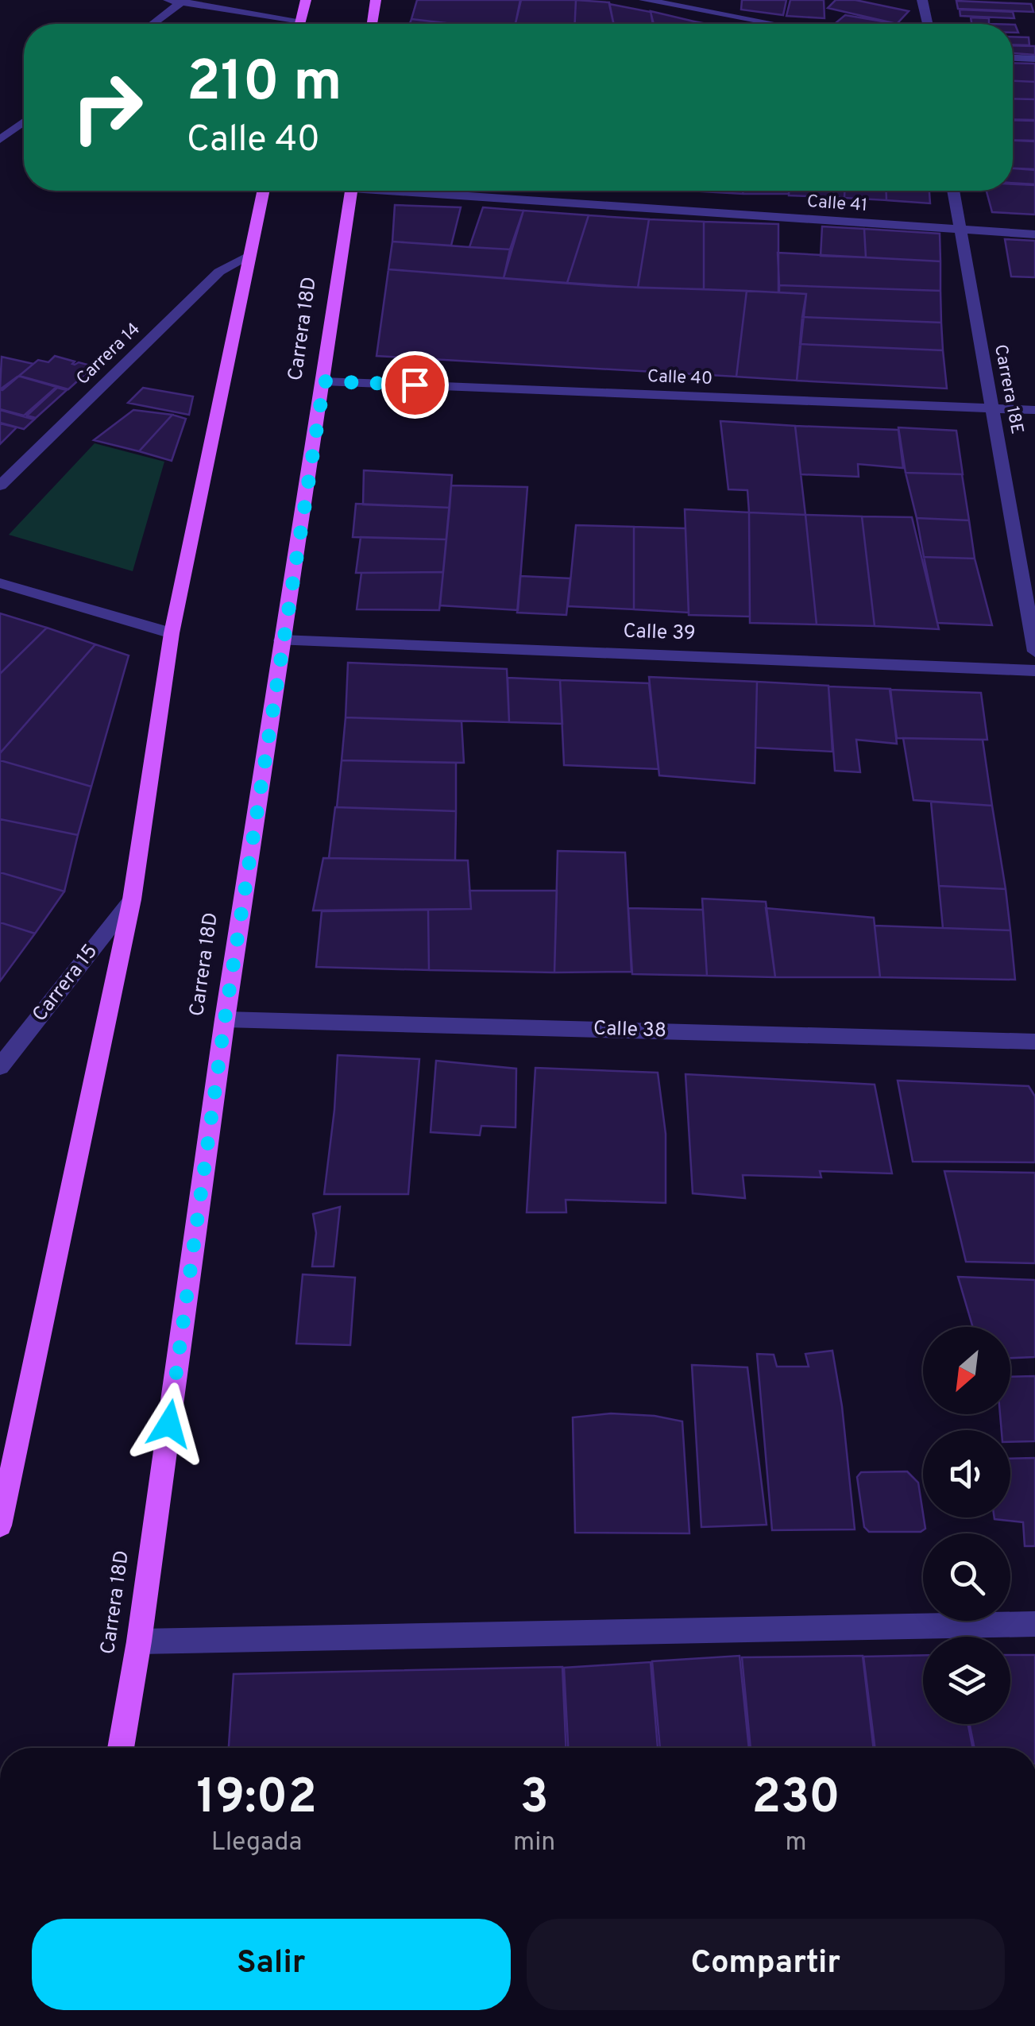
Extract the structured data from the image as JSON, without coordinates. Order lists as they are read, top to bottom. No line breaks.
{"streets":{"main road":["Carrera 18D"],"street":["Calle 41","Carrera 14","Calle 40","Carrera 18E","Calle 39","Carrera 15","Calle 38"]},"crossings":[["Calle 41","Carrera 18E"],["Carrera 18D","Calle 40"],["Carrera 18D","Calle 39"],["Carrera 18D","Calle 38"],["Calle 40","Carrera 18E"]],"north":"bottom left","page":{"turn":["210 m","Calle 40"],"eta":["19:02","Llegada","3","min","230","m"],"buttons":["Salir","Compartir"]}}
